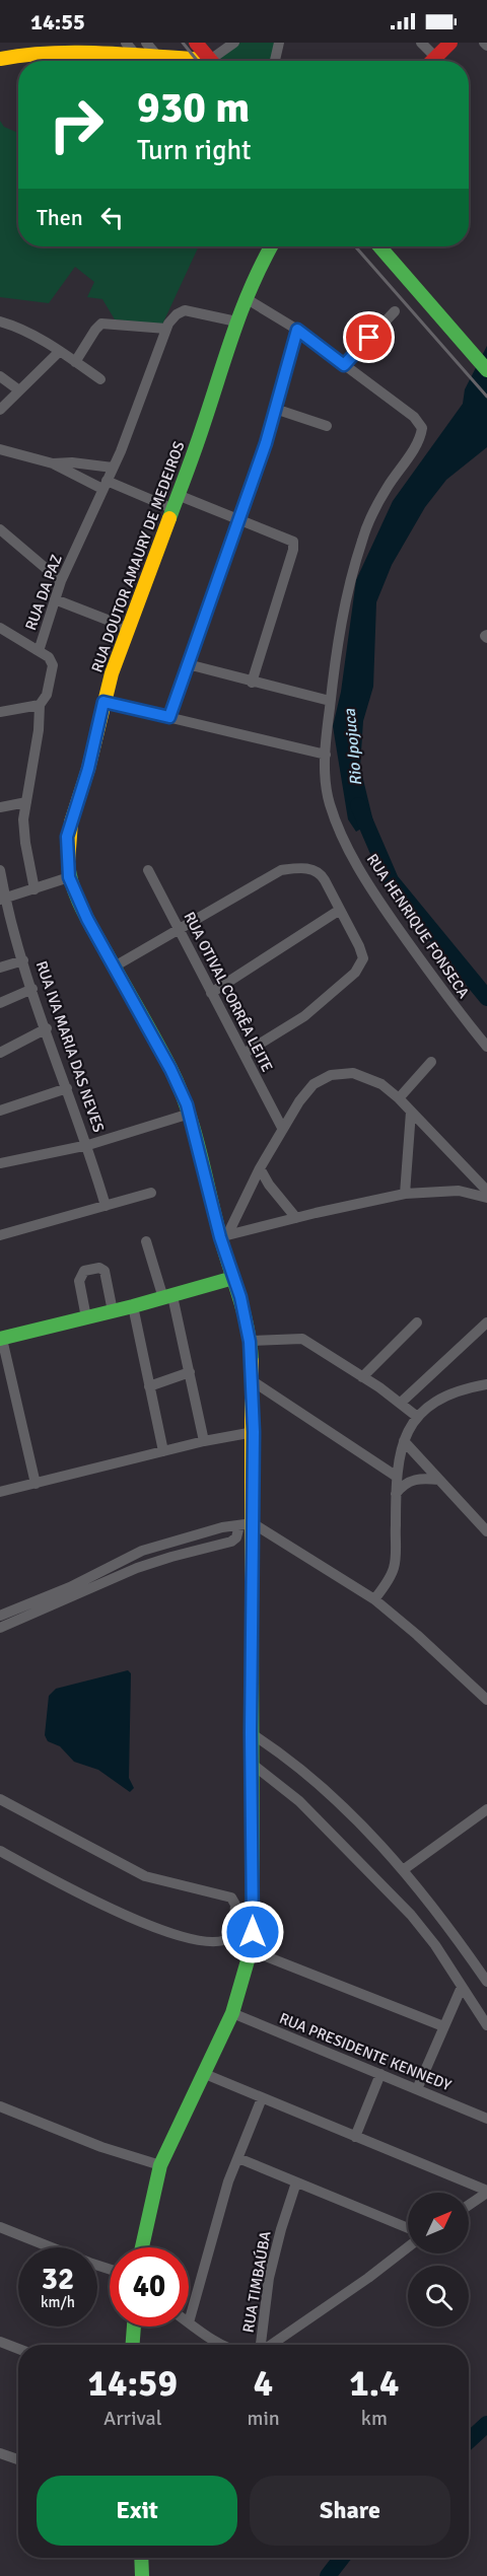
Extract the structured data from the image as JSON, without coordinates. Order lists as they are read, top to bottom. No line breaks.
{"streets":{"street":["RUA DOUTOR AMAURY DE MEDEIROS","RUA DA PAZ","RUA HENRIQUE FONSECA","RUA OTIVAL CORRÊA LEITE","RUA IVA MARIA DAS NEVES","RUA PRESIDENTE KENNEDY","RUA TIMBAÚBA"]},"crossings":[["RUA DOUTOR AMAURY DE MEDEIROS","RUA DA PAZ"],["RUA DOUTOR AMAURY DE MEDEIROS","RUA HENRIQUE FONSECA"],["RUA DOUTOR AMAURY DE MEDEIROS","RUA PRESIDENTE KENNEDY"]],"water":["Rio Ipojuca"],"north":"top right","page":{"status":"14:55","turn":["930 m","Turn right"],"then":"Then","speed":"32 km/h","limit":"40","eta":["14:59","Arrival","4","min","1.4","km"],"buttons":["Exit","Share"]}}
